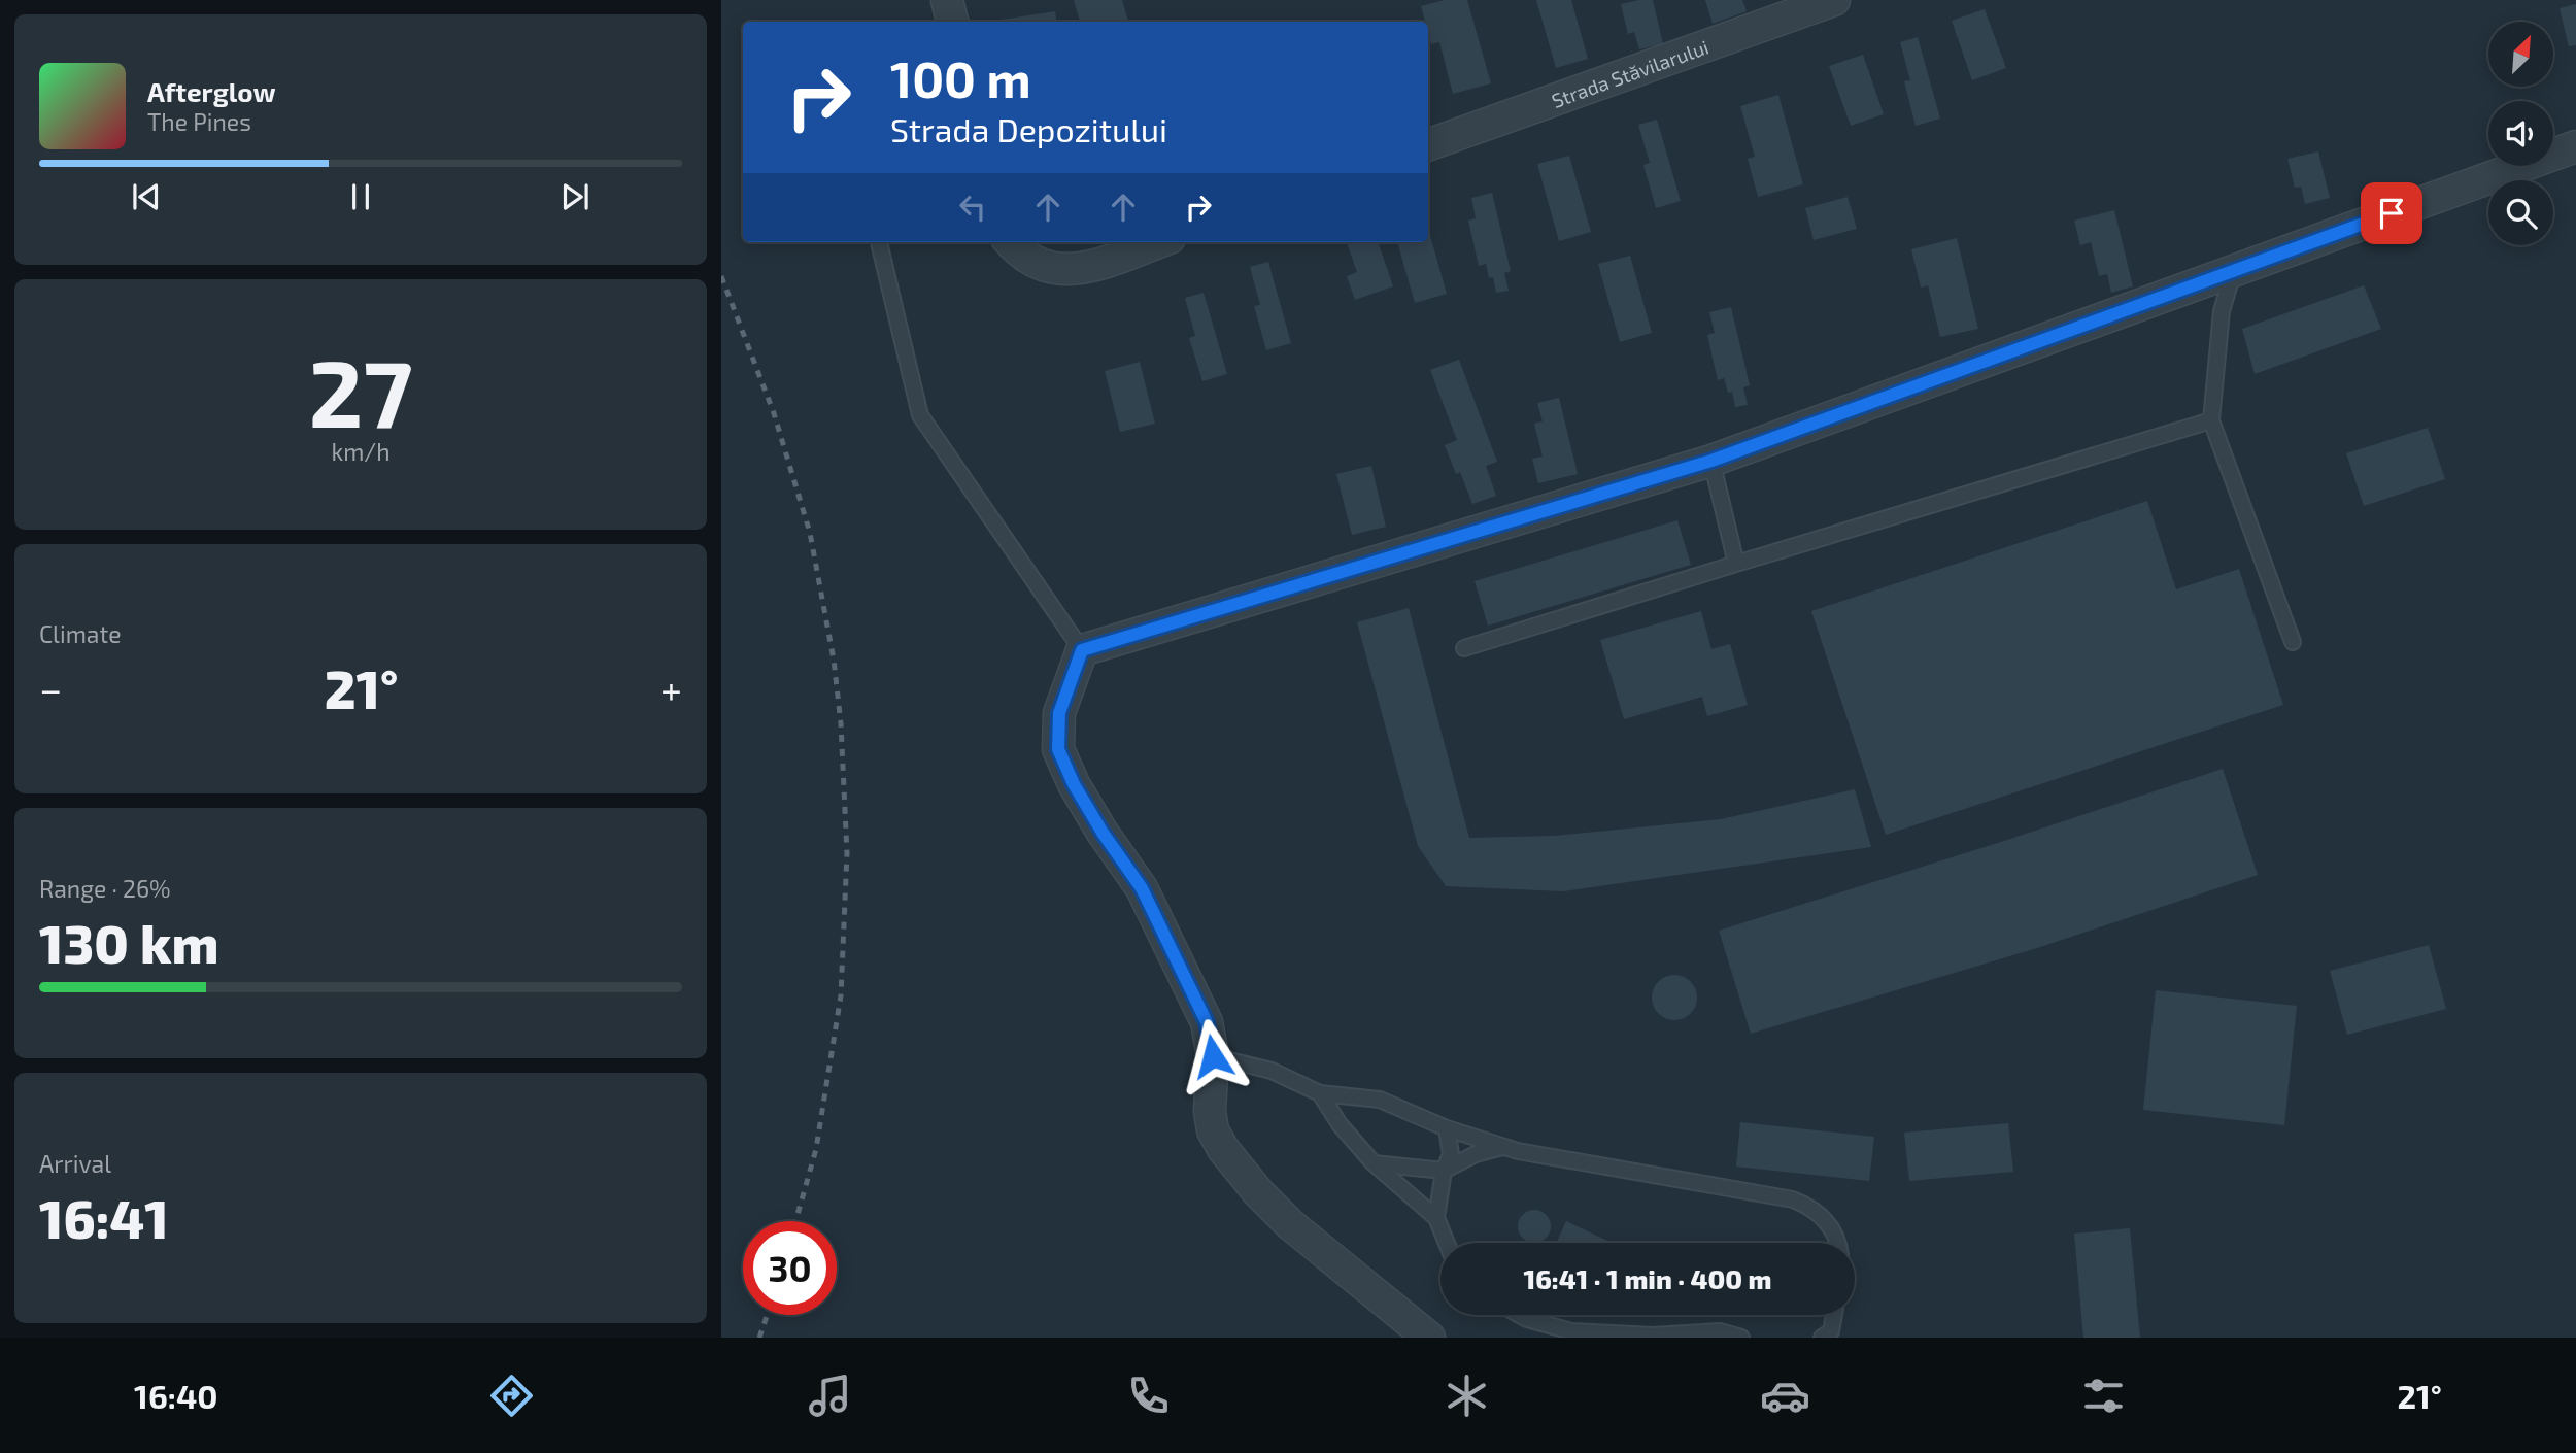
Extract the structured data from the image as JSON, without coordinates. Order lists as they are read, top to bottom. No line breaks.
{"streets":{"street":["Strada Stăvilarului"]},"north":"top right","page":{"turn":["100 m","Strada Depozitului"],"song":["Afterglow","The Pines"],"tile":[["27","km/h"],"Climate",["Range · 26%","130 km"],["Arrival","16:41"]],"heat":["−","21°","+"],"limit":"30","trip":"16:41 · 1 min · 400 m","tabs":["16:40","21°"]}}
